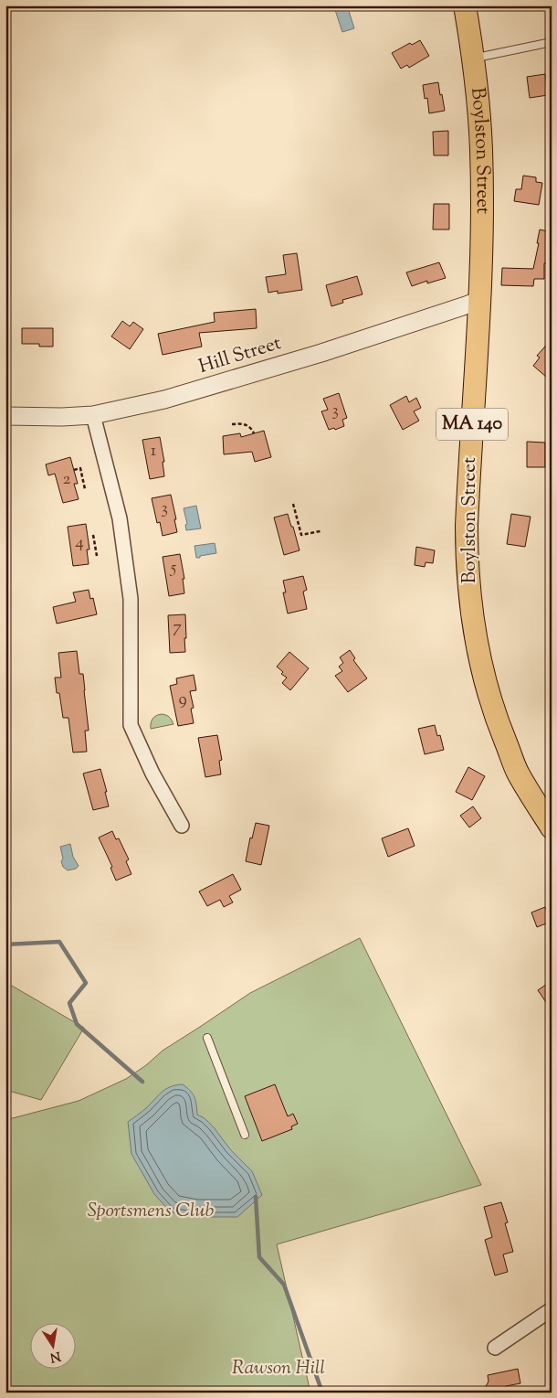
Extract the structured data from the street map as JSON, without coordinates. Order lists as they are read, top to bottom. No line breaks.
{"streets":{"main road":["Boylston Street","MA 140"],"street":["Hill Street"]},"crossings":[["Boylston Street","Hill Street"]],"parks":["Sportsmens Club","Rawson Hill"],"house_numbers":["3","1","2","3","4","5","7","9"],"north":"bottom"}
